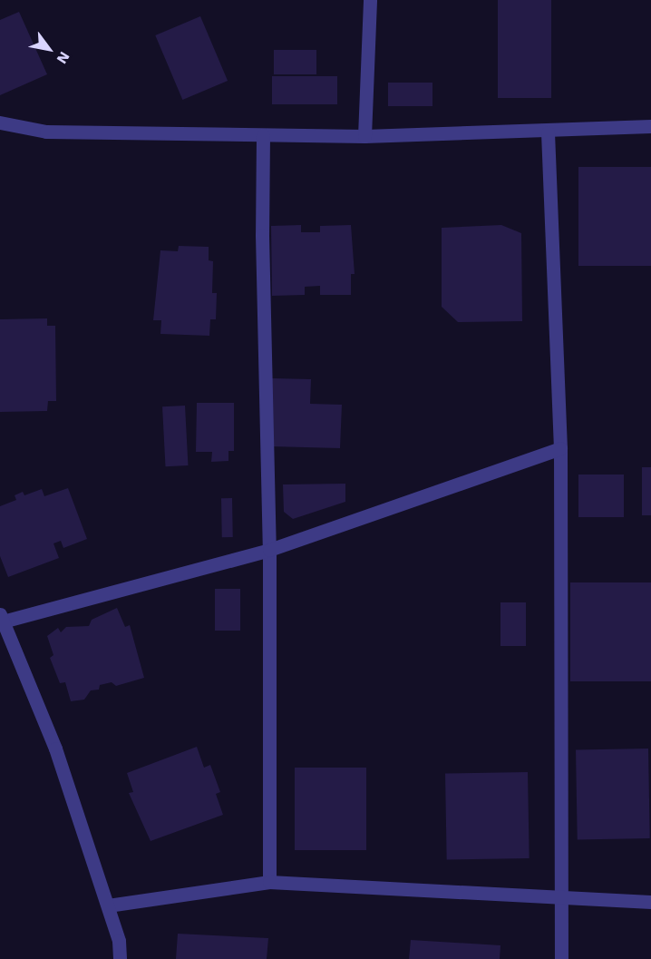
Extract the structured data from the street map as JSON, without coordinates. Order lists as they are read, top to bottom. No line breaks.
{"north":"bottom right"}
